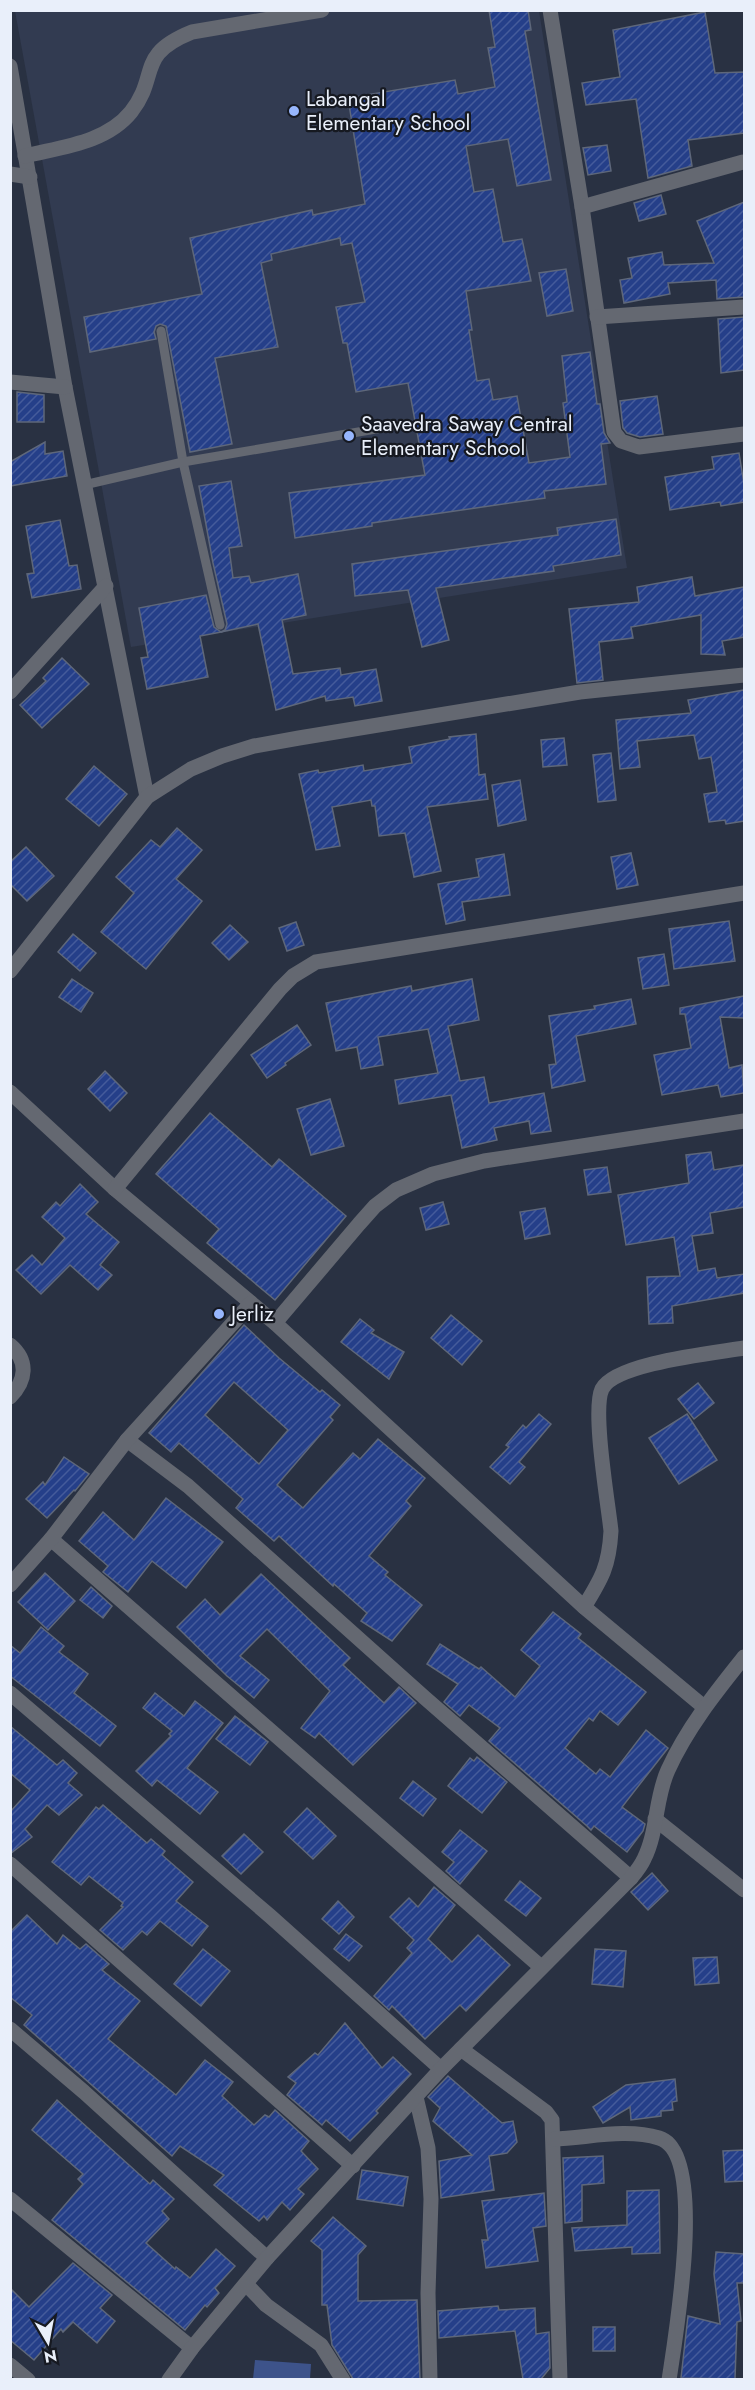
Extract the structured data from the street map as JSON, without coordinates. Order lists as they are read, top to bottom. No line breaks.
{"places":["Labangal Elementary School","Saavedra Saway Central Elementary School","Jerliz"],"north":"bottom"}
